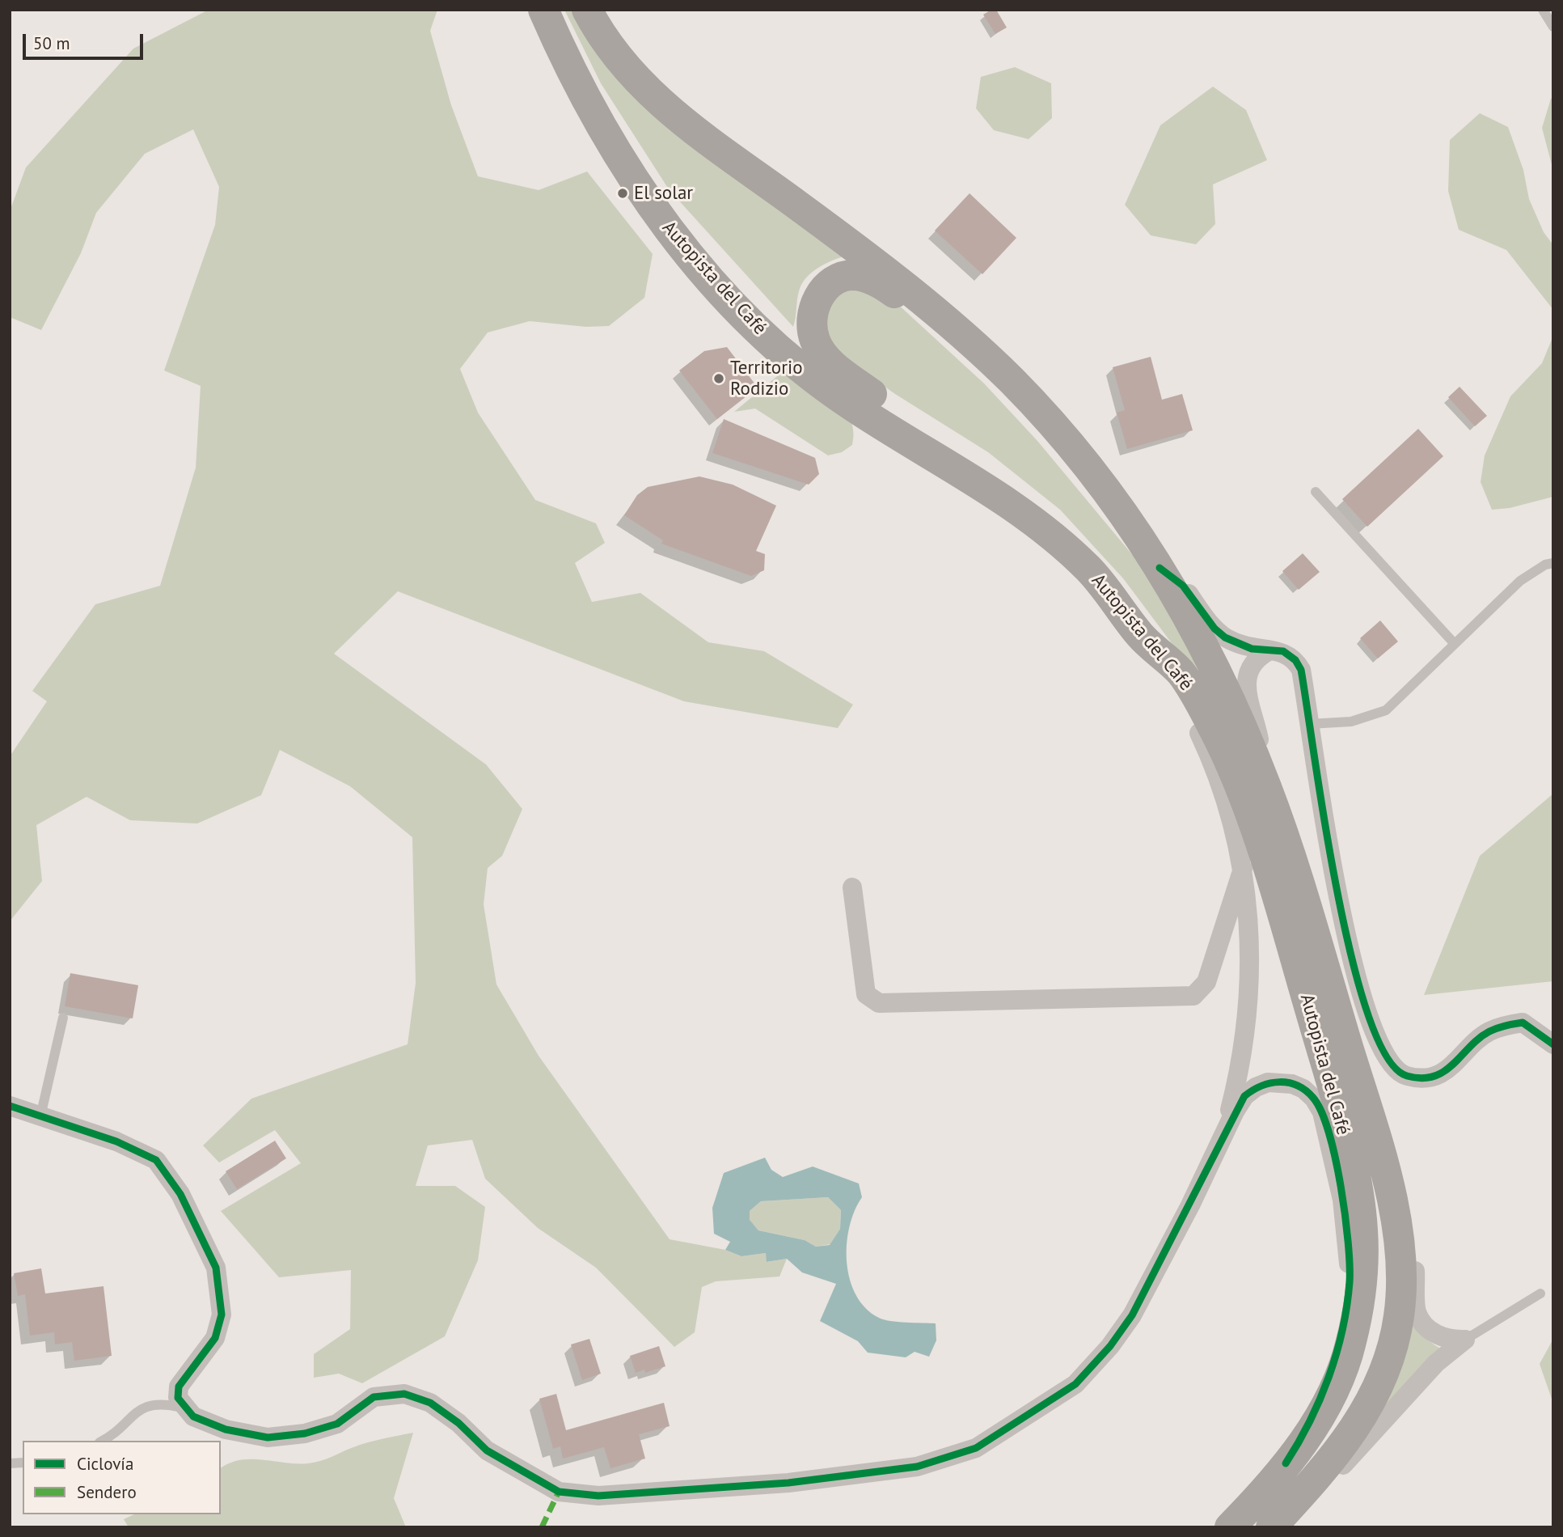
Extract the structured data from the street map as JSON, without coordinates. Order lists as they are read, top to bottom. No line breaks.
{"streets":{"highway":["Autopista del Café"]},"places":["El solar","Territorio Rodizio"],"legend":["Ciclovía","Sendero"],"scale_bar":"50 m"}
